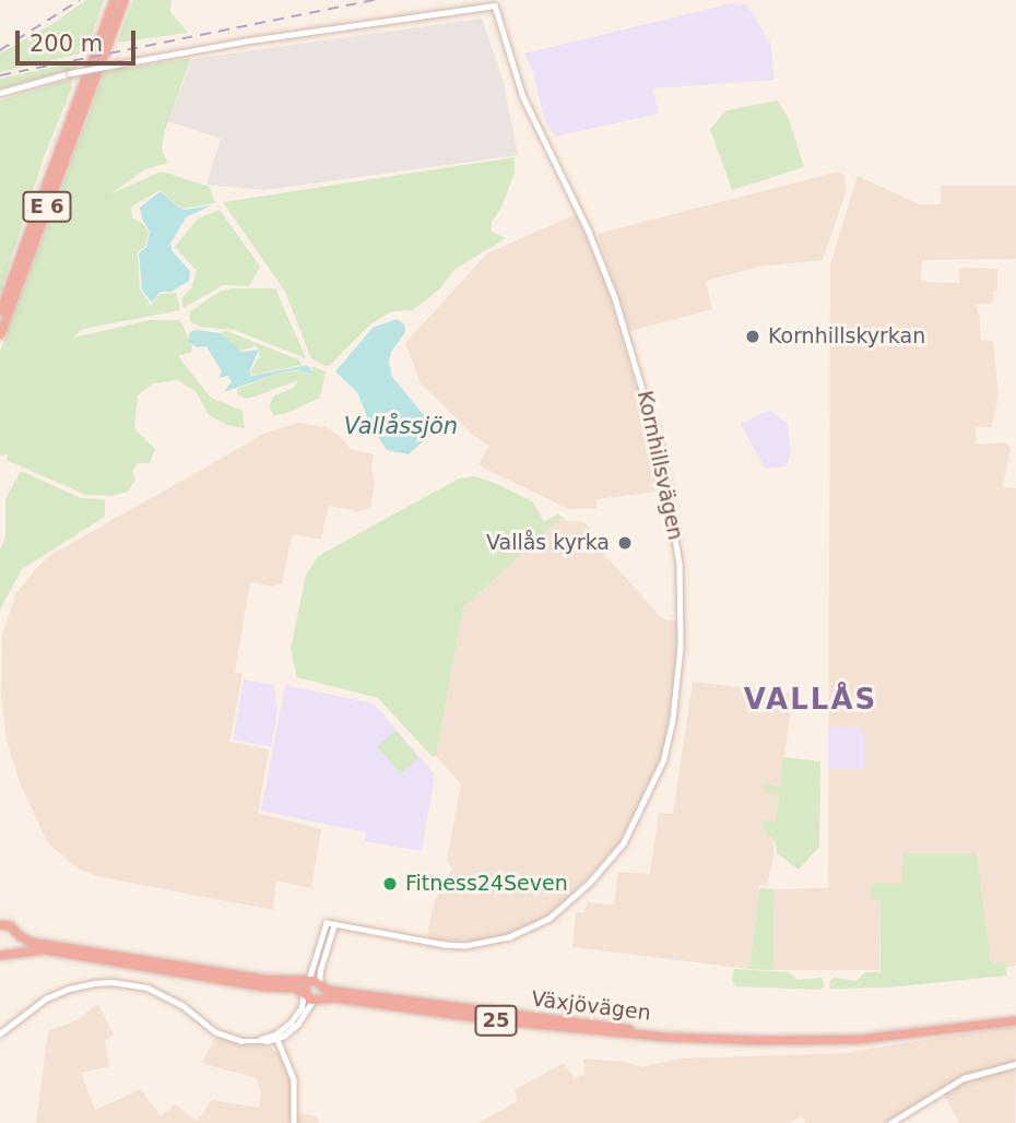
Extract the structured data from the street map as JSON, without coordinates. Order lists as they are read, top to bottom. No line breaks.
{"streets":{"highway":["E 6","Växjövägen","25"],"street":["Kornhillsvägen"]},"crossings":[["Kornhillsvägen","Växjövägen"]],"districts":["VALLÅS"],"water":["Vallåssjön"],"places":["Kornhillskyrkan","Vallås kyrka","Fitness24Seven"],"scale_bar":"200 m"}
